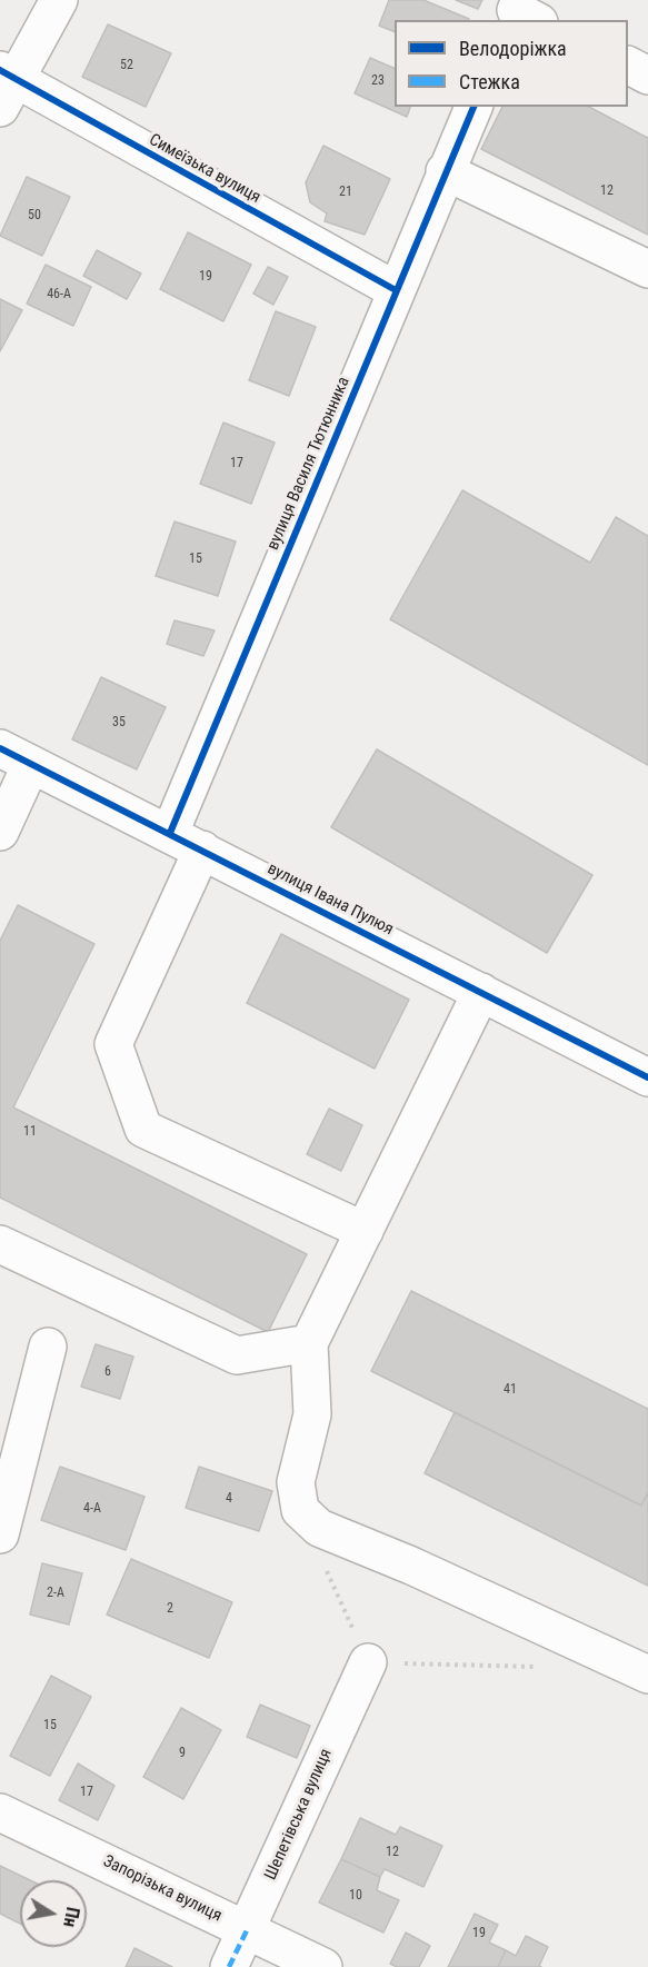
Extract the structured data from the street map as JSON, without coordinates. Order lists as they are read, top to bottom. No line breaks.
{"streets":{"street":["Симеїзька вулиця","вулиця Василя Тютюнника","вулиця Івана Пулюя","Шепетівська вулиця","Запорізька вулиця"]},"crossings":[["Симеїзька вулиця","вулиця Василя Тютюнника"],["вулиця Василя Тютюнника","вулиця Івана Пулюя"],["Шепетівська вулиця","Запорізька вулиця"]],"house_numbers":["52","23","12","21","50","19","46-А","17","15","35","11","6","41","4","4-А","2-А","2","15","9","17","12","10","19"],"legend":["Велодоріжка","Стежка"],"north":"right"}
